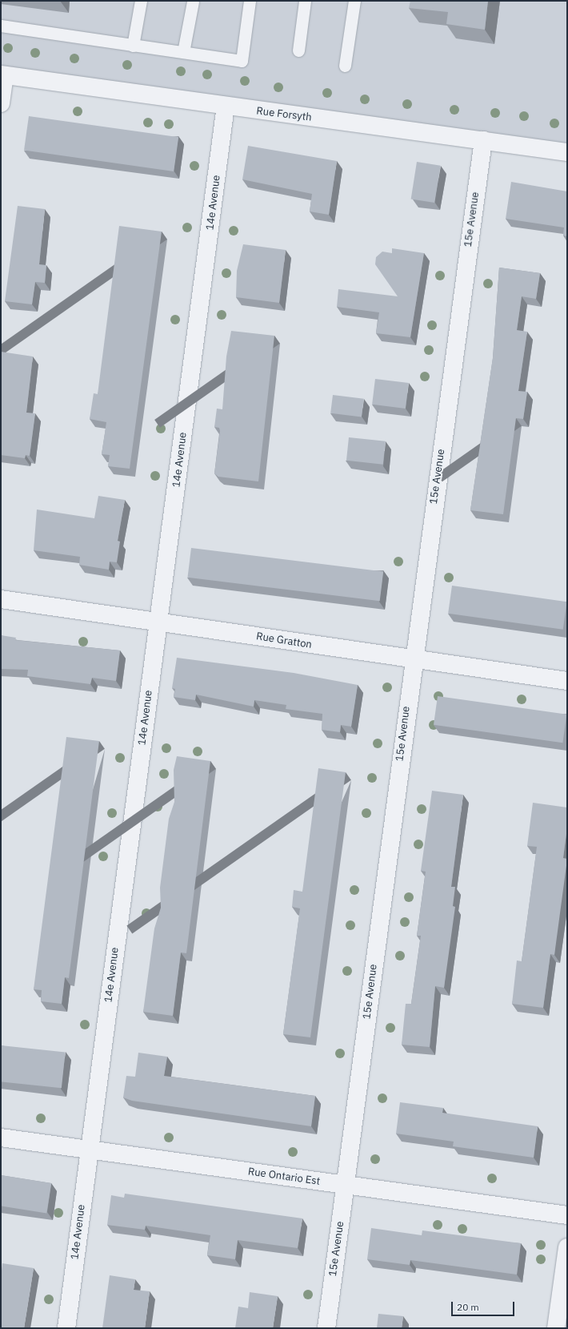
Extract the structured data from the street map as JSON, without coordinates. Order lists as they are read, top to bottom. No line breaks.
{"streets":{"street":["Rue Forsyth","14e Avenue","15e Avenue","Rue Gratton","Rue Ontario Est"]},"crossings":[["Rue Forsyth","14e Avenue"],["Rue Forsyth","15e Avenue"],["14e Avenue","Rue Gratton"],["14e Avenue","Rue Ontario Est"],["15e Avenue","Rue Gratton"],["15e Avenue","Rue Ontario Est"]],"scale_bar":"20 m"}
